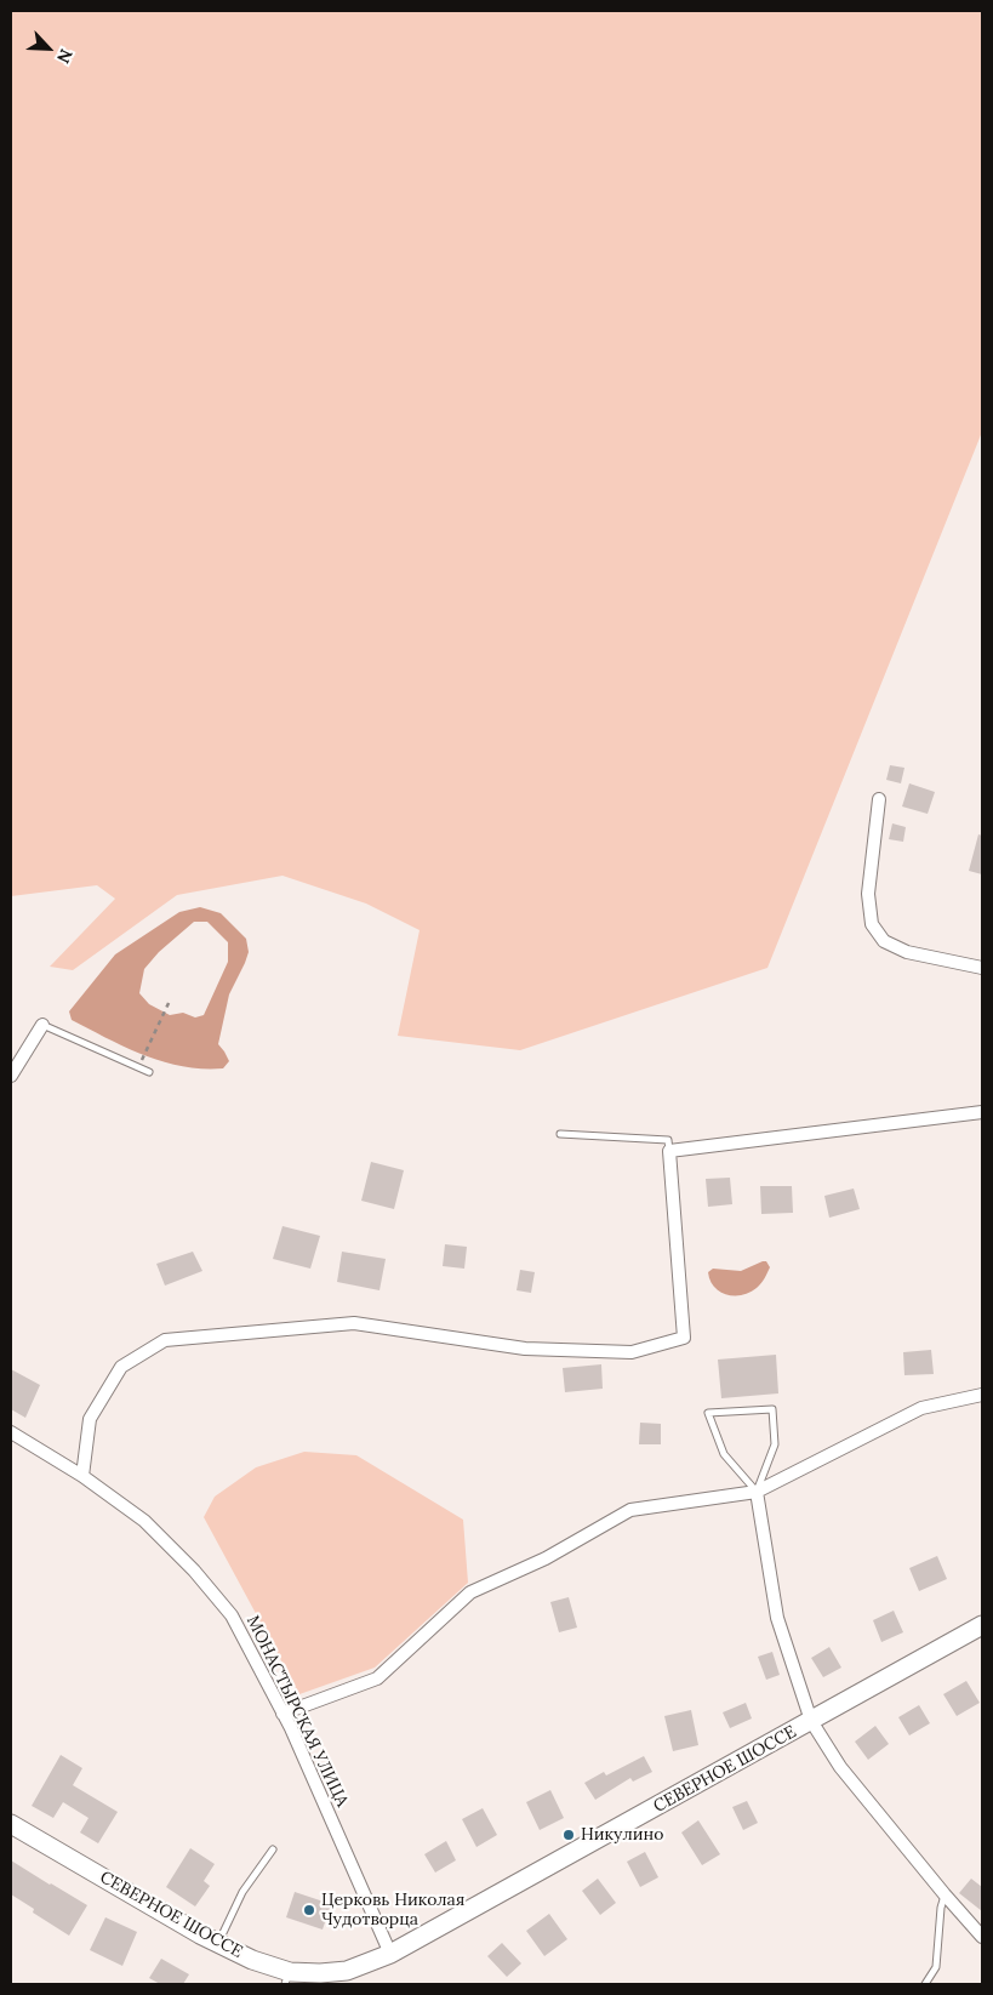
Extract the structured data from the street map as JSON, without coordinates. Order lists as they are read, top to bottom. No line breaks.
{"streets":{"main road":["СЕВЕРНОЕ ШОССЕ"],"street":["МОНАСТЫРСКАЯ УЛИЦА"]},"crossings":[["МОНАСТЫРСКАЯ УЛИЦА","СЕВЕРНОЕ ШОССЕ"]],"places":["Никулино","Церковь Николая Чудотворца"],"north":"bottom right"}
